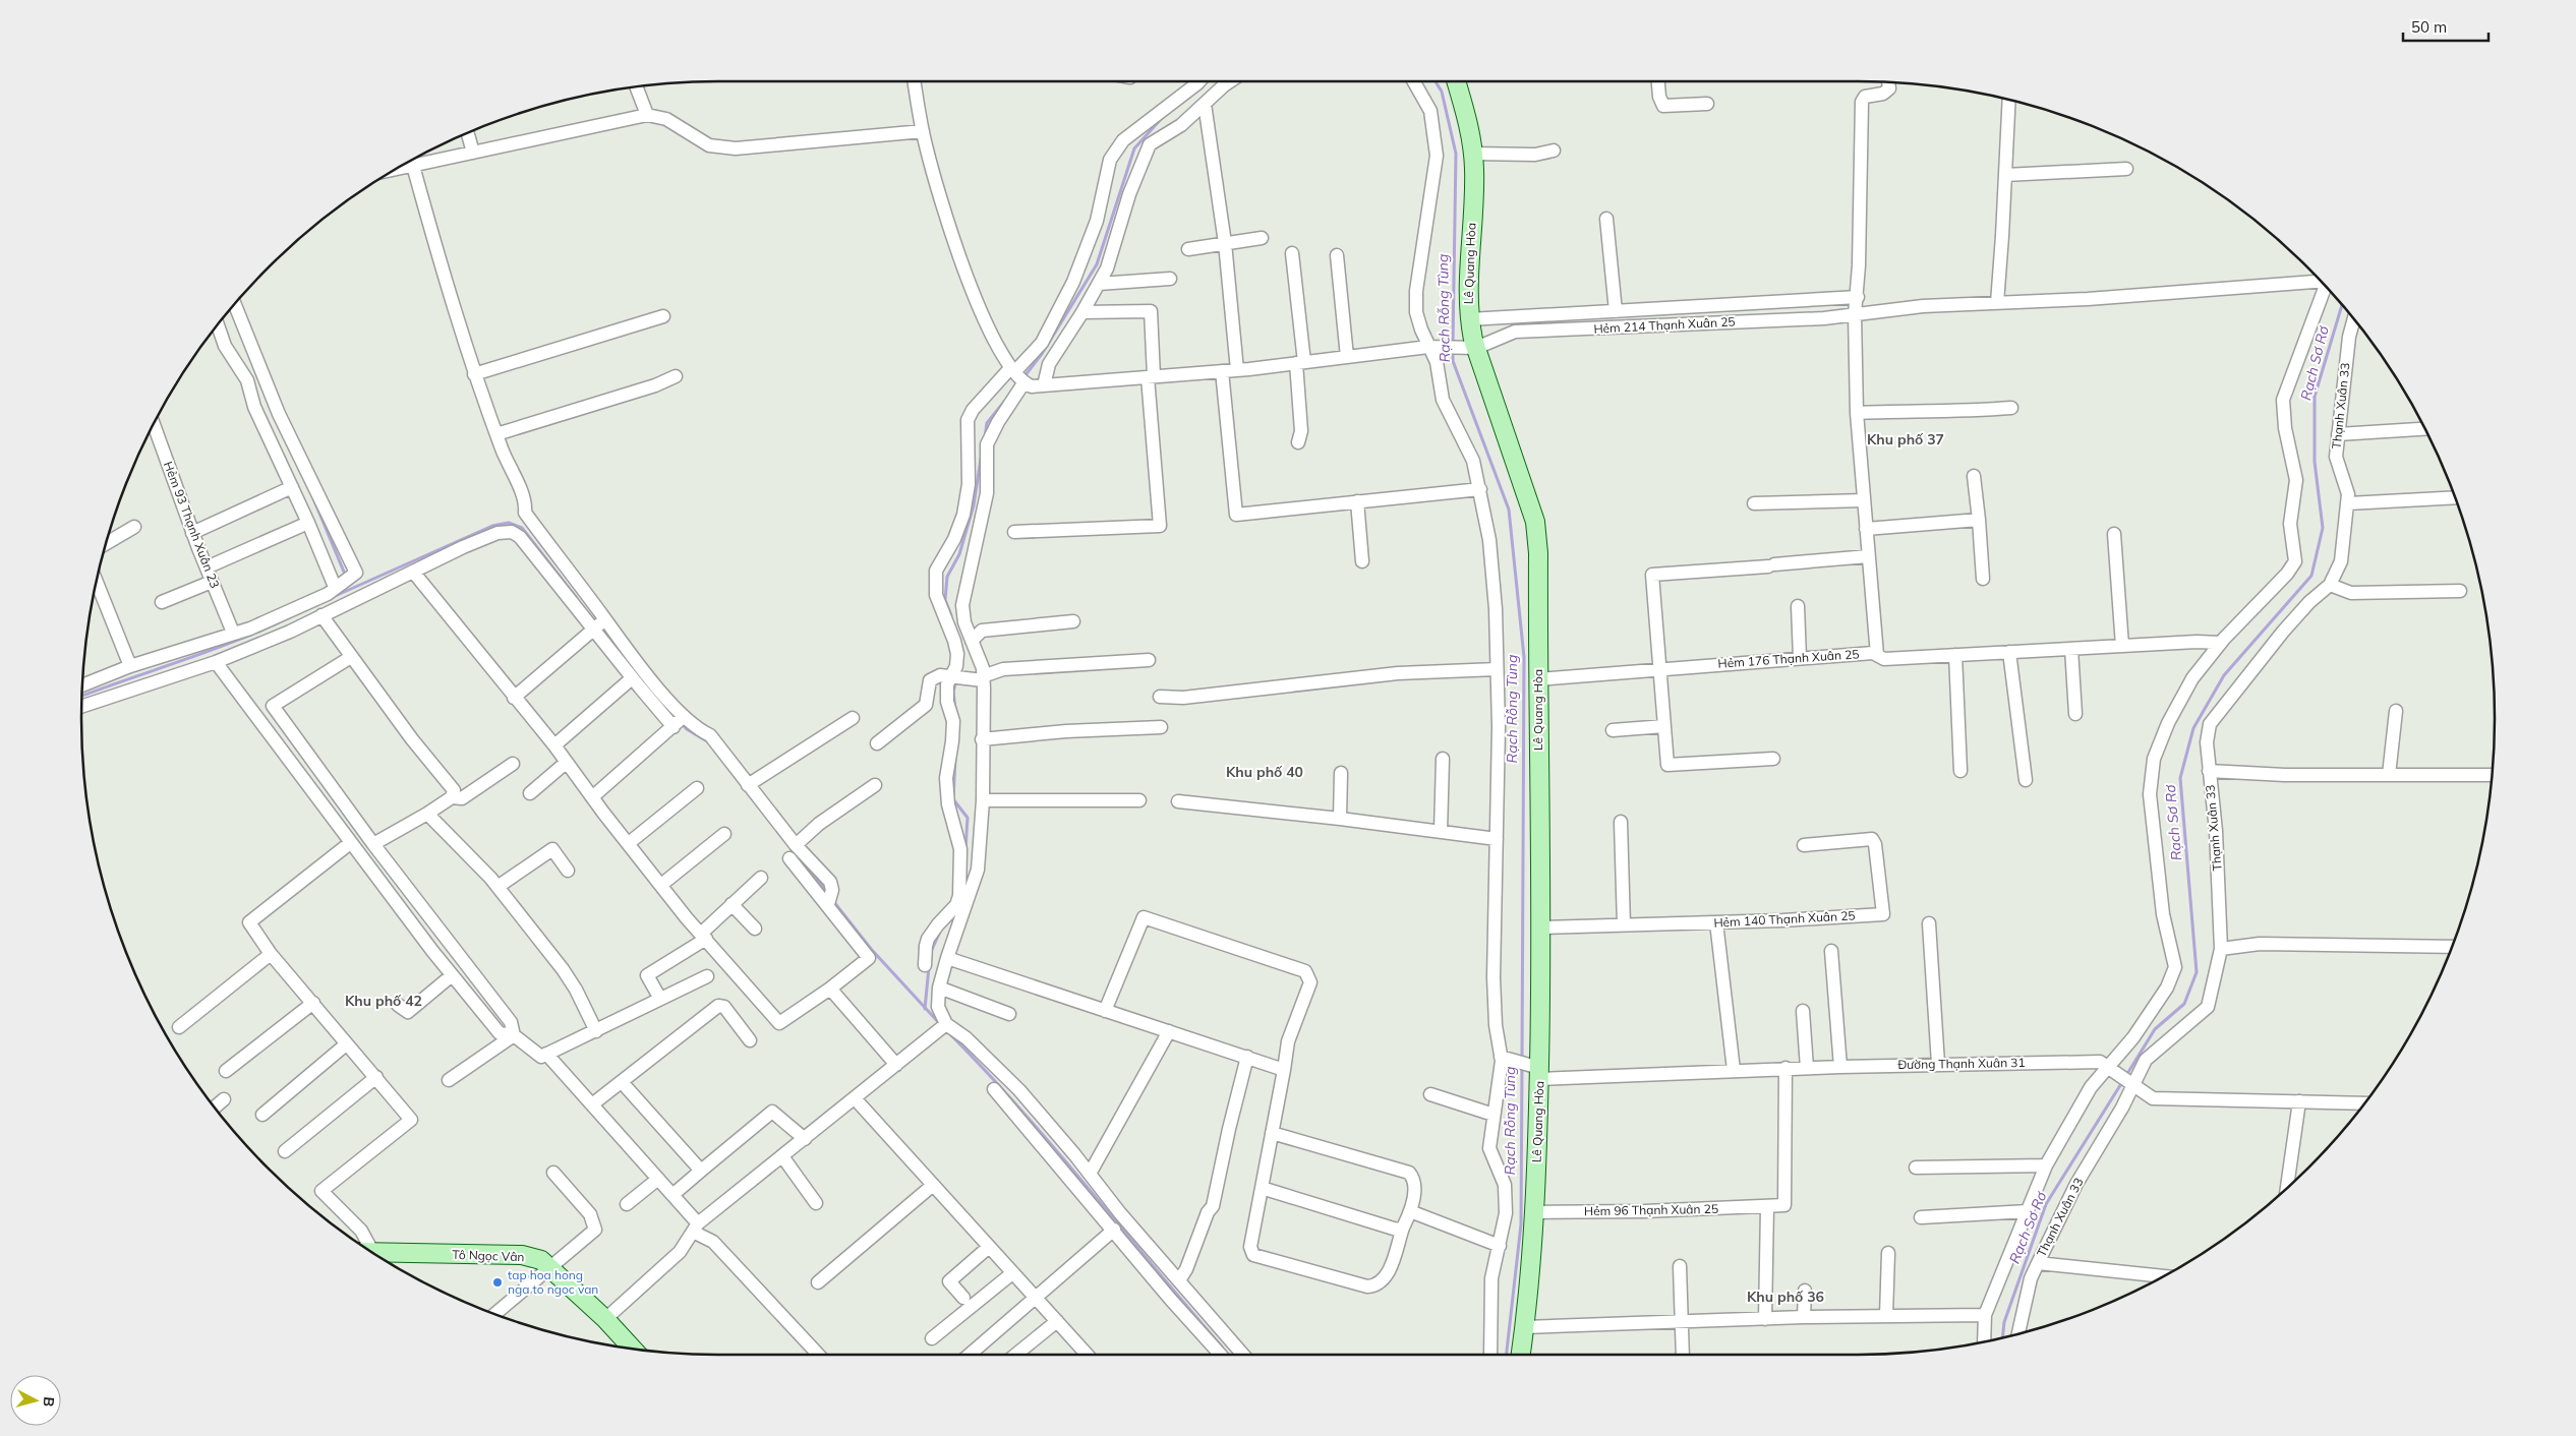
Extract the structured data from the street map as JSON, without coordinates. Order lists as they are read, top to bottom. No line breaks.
{"streets":{"street":["Lê Quang Hòa","Hẻm 214 Thạnh Xuân 25","Thạnh Xuân 33","Hẻm 93 Thạnh Xuân 23","Hẻm 176 Thạnh Xuân 25","Hẻm 140 Thạnh Xuân 25","Đường Thạnh Xuân 31","Hẻm 96 Thạnh Xuân 25","Tô Ngọc Vân"]},"crossings":[["Lê Quang Hòa","Hẻm 214 Thạnh Xuân 25"],["Lê Quang Hòa","Hẻm 176 Thạnh Xuân 25"],["Lê Quang Hòa","Hẻm 140 Thạnh Xuân 25"],["Lê Quang Hòa","Đường Thạnh Xuân 31"],["Lê Quang Hòa","Hẻm 96 Thạnh Xuân 25"],["Thạnh Xuân 33","Đường Thạnh Xuân 31"]],"districts":["Khu phố 37","Khu phố 40","Khu phố 42","Khu phố 36"],"water":["Rạch Rỗng Tùng","Rạch Sơ Rơ"],"places":["tap hoa hong nga to ngoc van"],"scale_bar":"50 m","north":"right"}
